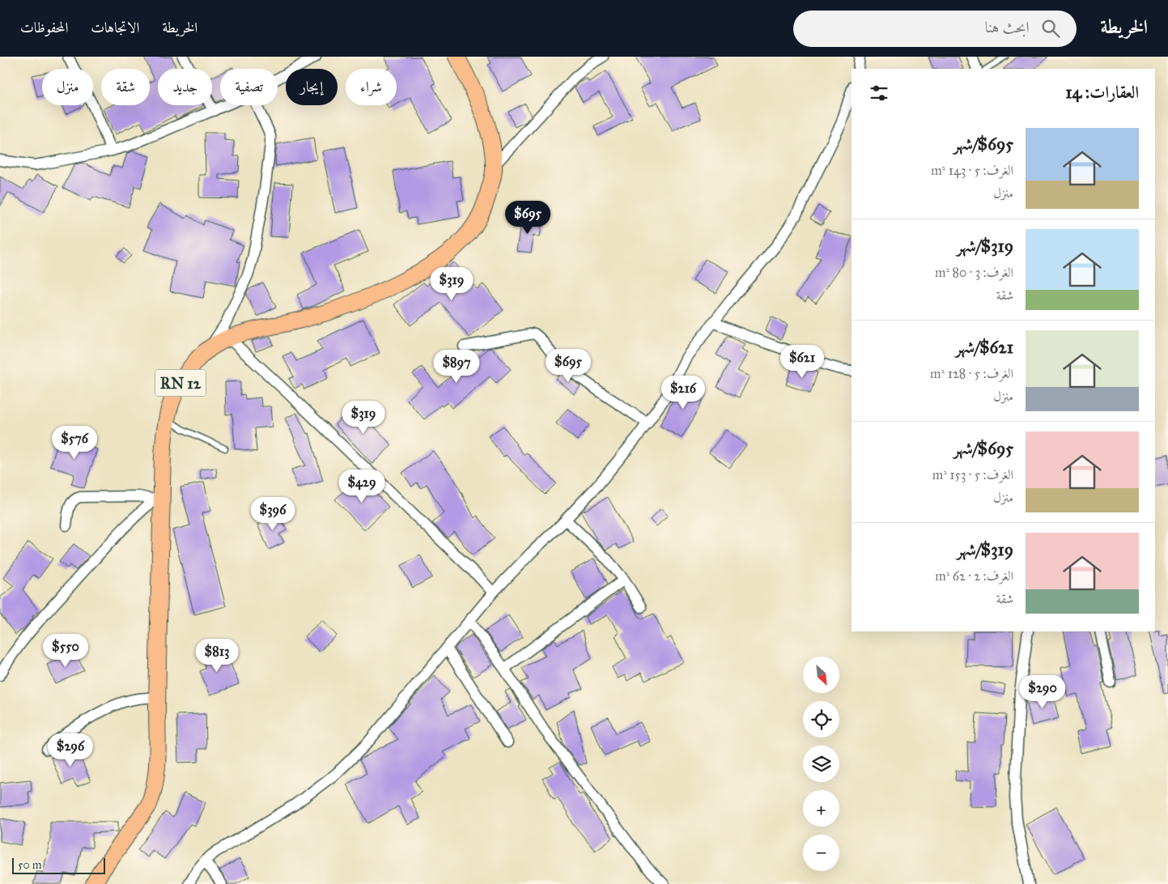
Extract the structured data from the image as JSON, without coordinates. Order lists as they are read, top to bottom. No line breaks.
{"streets":{"main road":["RN 12"]},"scale_bar":"50 m","north":"bottom right","page":{"header":"الخريطة","search":"ابحث هنا","nav":["الخريطة","الاتجاهات","المحفوظات"],"chip":["شراء","إيجار","تصفية","جديد","شقة","منزل"],"heading":"العقارات: 14","list":[{"name":"$695/شهر","note":"الغرف: 5 · 143 m² · منزل"},{"name":"$319/شهر","note":"الغرف: 3 · 80 m² · شقة"},{"name":"$621/شهر","note":"الغرف: 5 · 128 m² · منزل"},{"name":"$695/شهر","note":"الغرف: 5 · 153 m² · منزل"},{"name":"$319/شهر","note":"الغرف: 2 · 62 m² · شقة"}],"price":["$695","$319","$621","$695","$897","$216","$319","$576","$429","$396","$550","$813","$290","$296"],"map_buttons":["+","−"],"scale":"50 m"}}
